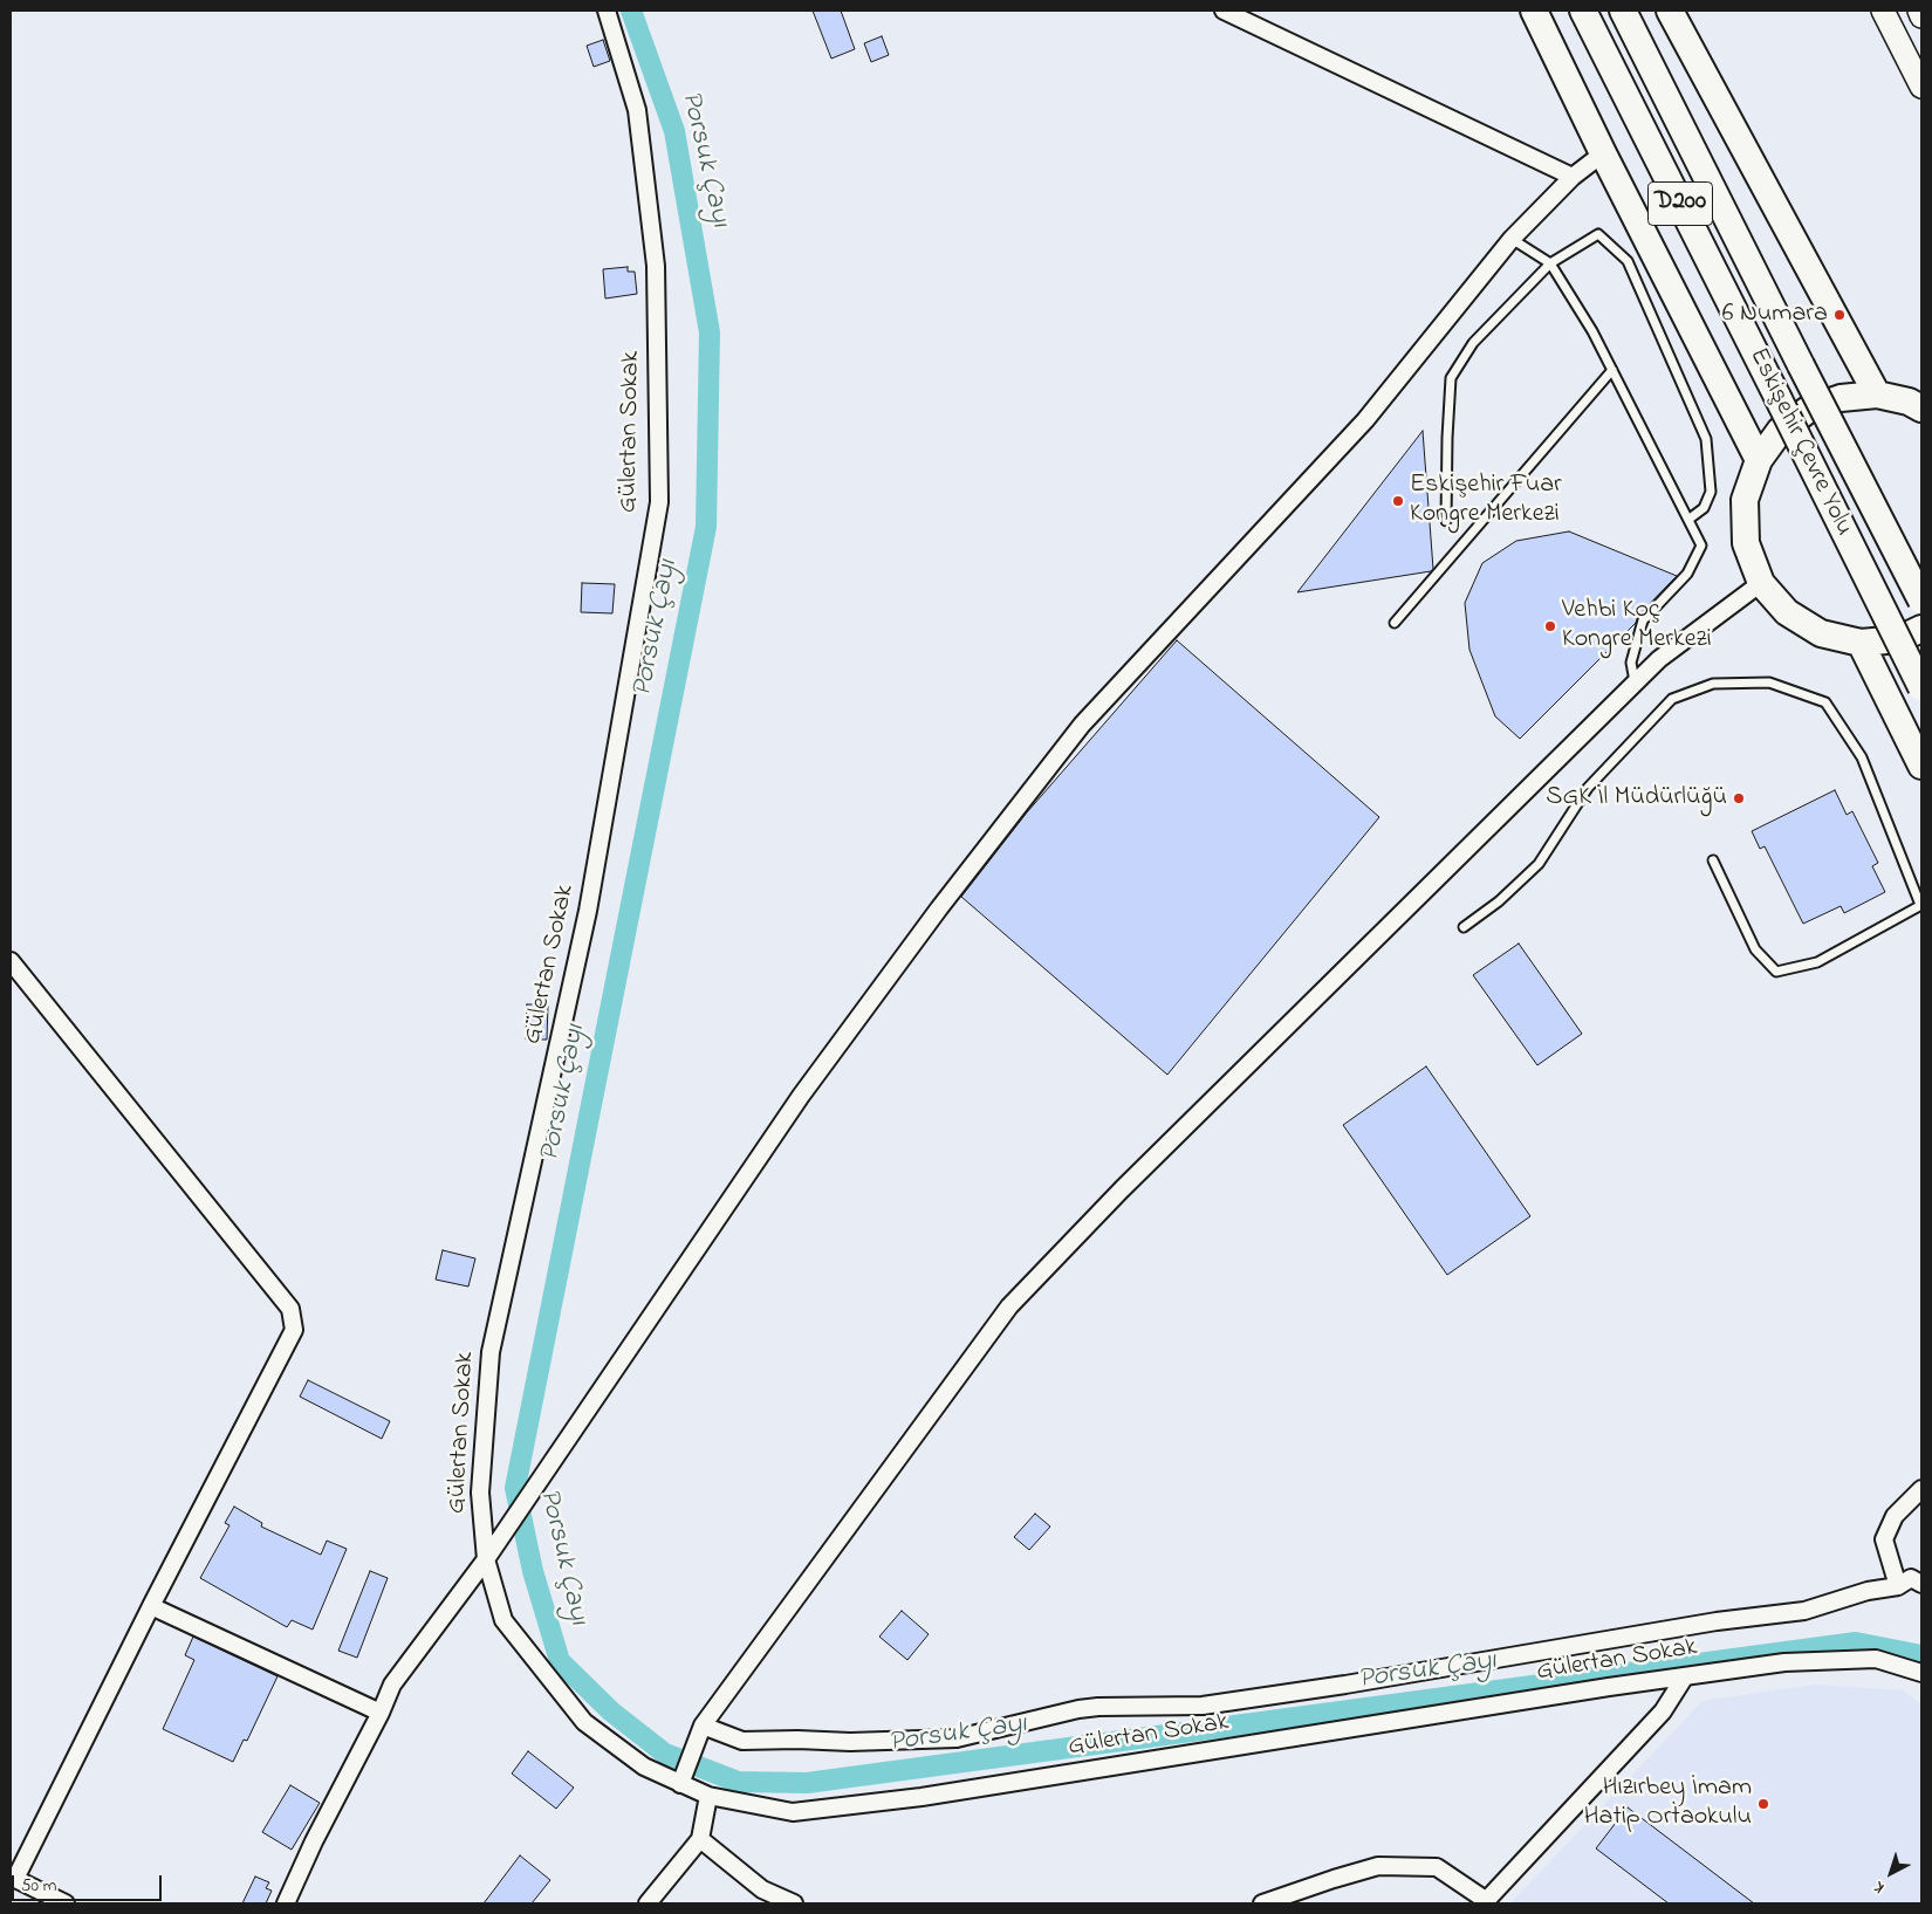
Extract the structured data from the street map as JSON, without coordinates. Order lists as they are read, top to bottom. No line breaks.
{"streets":{"highway":["D200","Eskişehir Çevre Yolu"],"street":["Gülertan Sokak"]},"water":["Porsuk Çayı"],"places":["6 Numara","Eskişehir Fuar Kongre Merkezi","Vehbi Koç Kongre Merkezi","SGK İl Müdürlüğü","Hızırbey İmam Hatip Ortaokulu"],"scale_bar":"50 m","north":"bottom left"}
